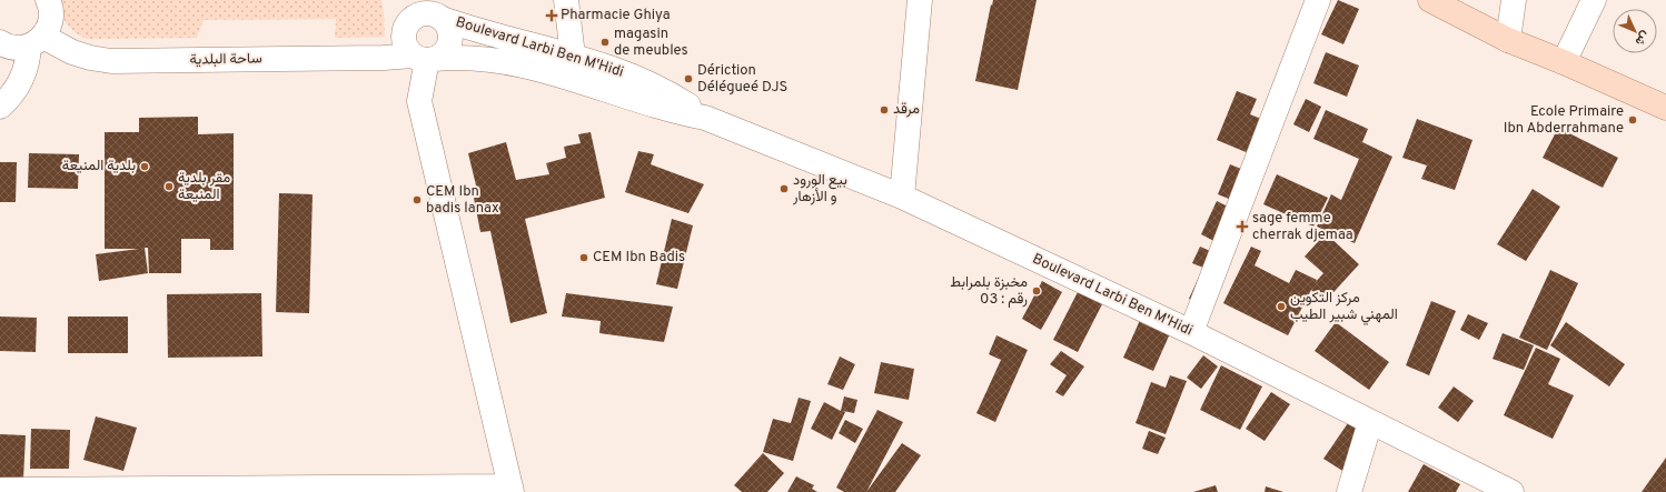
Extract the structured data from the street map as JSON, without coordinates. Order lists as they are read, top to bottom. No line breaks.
{"streets":{"street":["Boulevard Larbi Ben M'Hidi","ساحة البلدية"]},"crossings":[["Boulevard Larbi Ben M'Hidi","ساحة البلدية"]],"places":{"health":["Pharmacie Ghiya","sage femme cherrak djemaa"],"other":["magasin de meubles","Dériction Délégueé DJS","مرقد","Ecole Primaire Ibn Abderrahmane","بلدية المنيعة","مقر بلدية المنيعة","بيع الورود و الأزهار","CEM Ibn badis lanax","CEM Ibn Badis","مخبزة بلمرابط رقم : 03","مركز التكوين المهني شبير الطيب"]},"north":"bottom right"}
